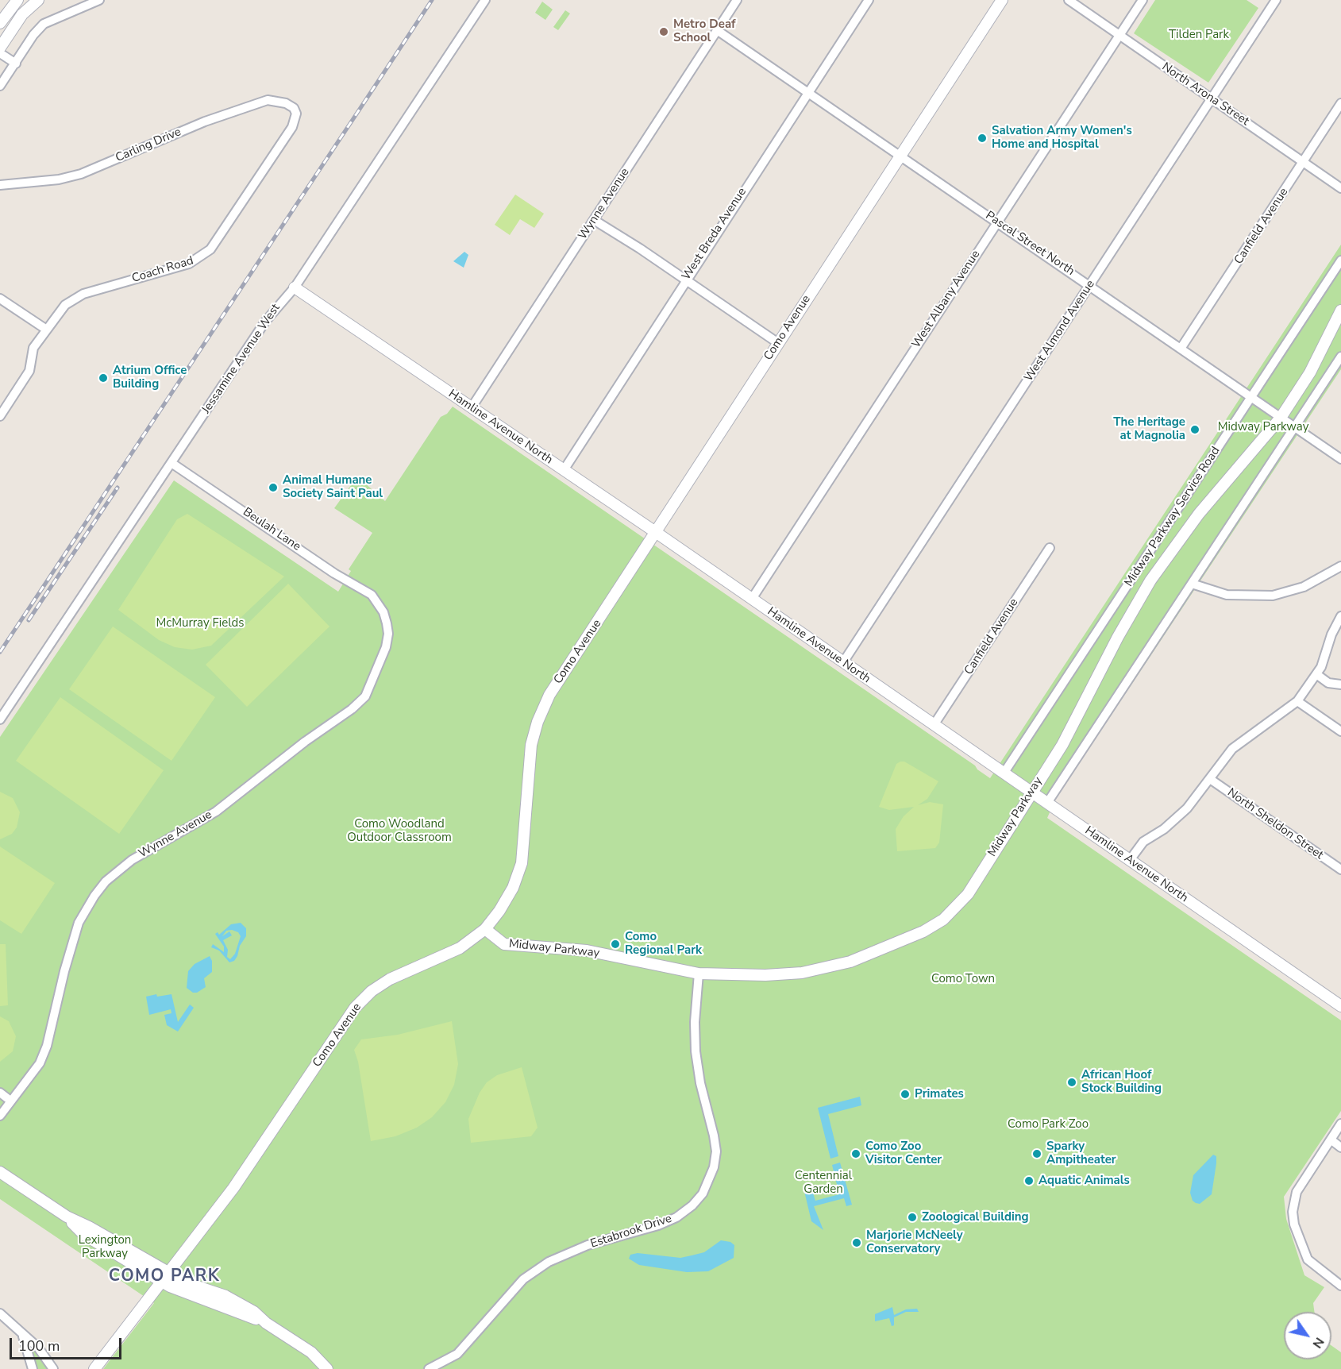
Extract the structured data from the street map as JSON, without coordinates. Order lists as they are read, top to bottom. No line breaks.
{"streets":{"street":["North Arona Street","Carling Drive","Wynne Avenue","Canfield Avenue","West Breda Avenue","Pascal Street North","Coach Road","West Albany Avenue","Como Avenue","West Almond Avenue","Jessamine Avenue West","Hamline Avenue North","Midway Parkway Service Road","Beulah Lane","Midway Parkway","North Sheldon Street","Estabrook Drive"]},"crossings":[["North Arona Street","Canfield Avenue"],["North Arona Street","West Albany Avenue"],["North Arona Street","West Almond Avenue"],["Carling Drive","Coach Road"],["Wynne Avenue","Pascal Street North"],["Wynne Avenue","Hamline Avenue North"],["Wynne Avenue","Beulah Lane"],["Canfield Avenue","Pascal Street North"],["Canfield Avenue","Hamline Avenue North"],["West Breda Avenue","Pascal Street North"],["West Breda Avenue","Hamline Avenue North"],["Pascal Street North","West Albany Avenue"],["Pascal Street North","Como Avenue"],["Pascal Street North","West Almond Avenue"],["Pascal Street North","Midway Parkway Service Road"],["Pascal Street North","Midway Parkway"],["West Albany Avenue","Hamline Avenue North"],["Como Avenue","Hamline Avenue North"],["Como Avenue","Midway Parkway"],["West Almond Avenue","Hamline Avenue North"],["Jessamine Avenue West","Hamline Avenue North"],["Jessamine Avenue West","Beulah Lane"],["Hamline Avenue North","Midway Parkway Service Road"],["Hamline Avenue North","Midway Parkway"],["Midway Parkway","Estabrook Drive"]],"districts":["COMO PARK"],"parks":["Tilden Park","Midway Parkway","McMurray Fields","Como Woodland Outdoor Classroom","Como Town","Como Park Zoo","Centennial Garden","Lexington Parkway"],"places":["Metro Deaf School","Salvation Army Women's Home and Hospital","Atrium Office Building","The Heritage at Magnolia","Animal Humane Society Saint Paul","Como Regional Park","African Hoof Stock Building","Primates","Como Zoo Visitor Center","Sparky Ampitheater","Aquatic Animals","Zoological Building","Marjorie McNeely Conservatory"],"scale_bar":"100 m","north":"bottom right"}
